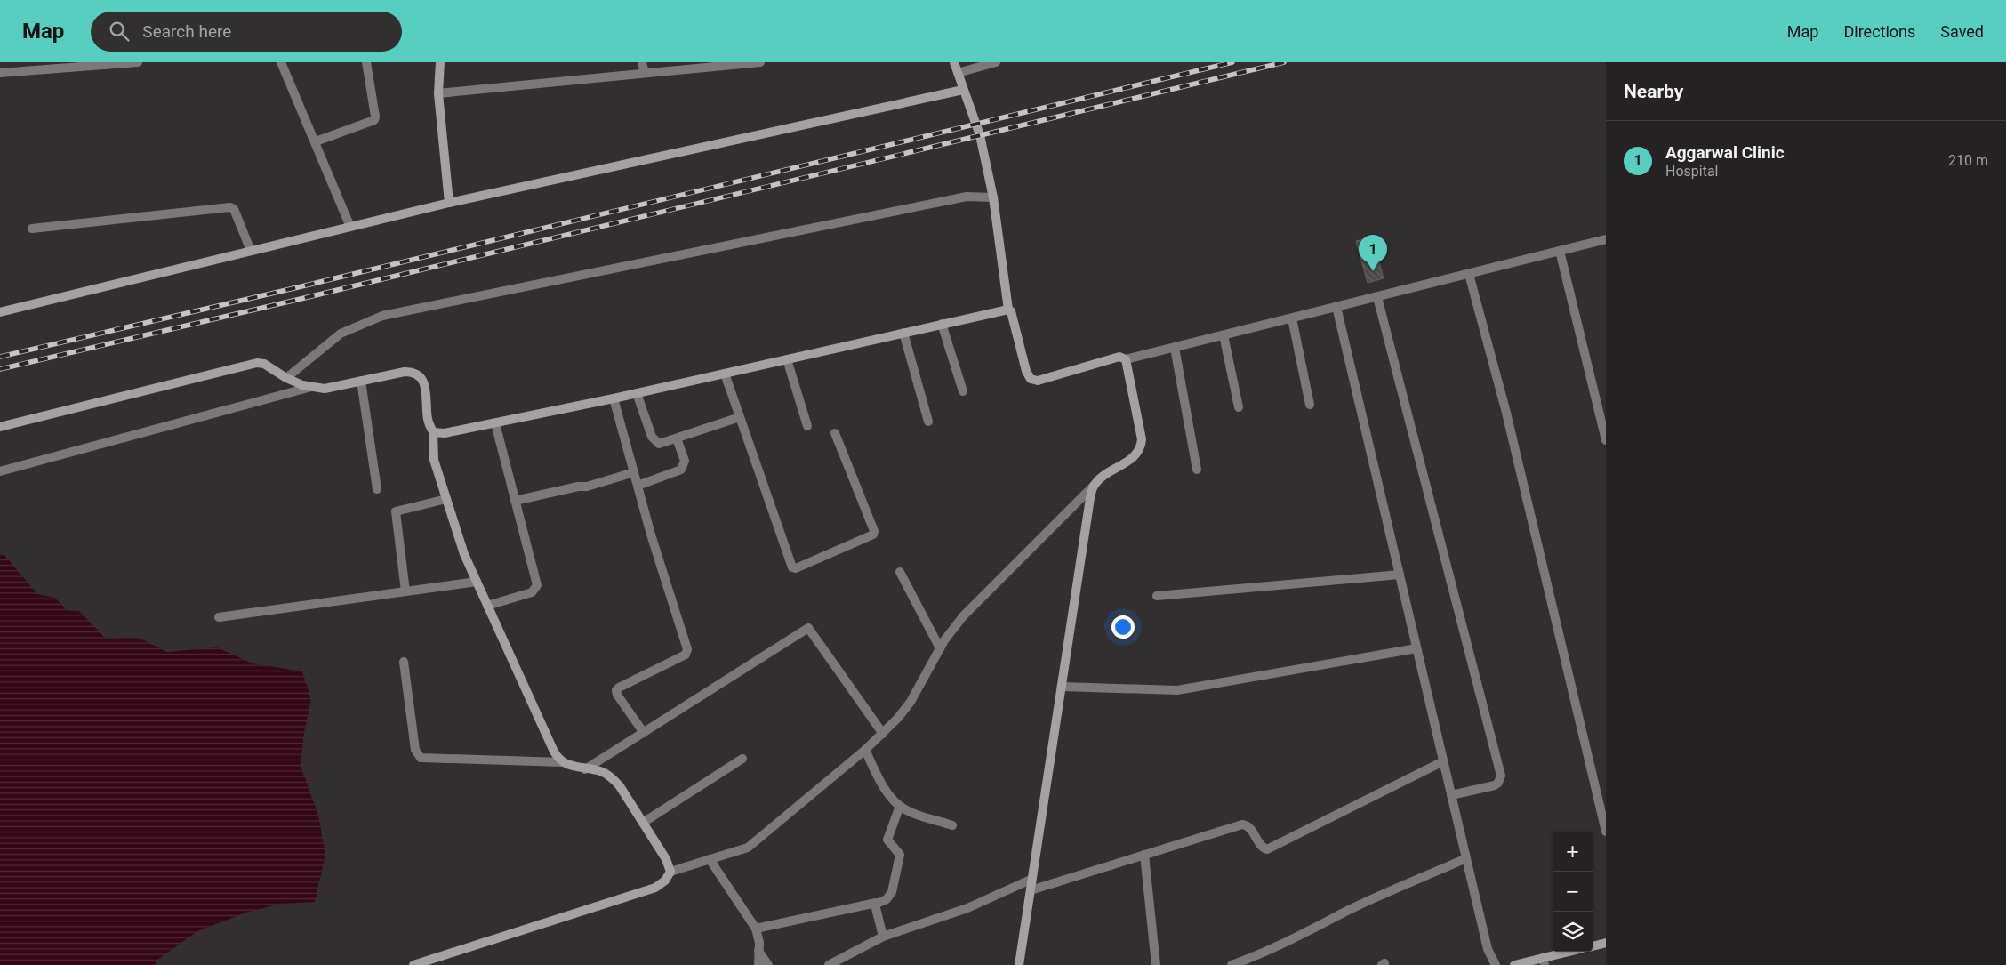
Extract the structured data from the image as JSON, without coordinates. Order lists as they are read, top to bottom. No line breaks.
{"page":{"header":"Map","search":"Search here","nav":["Map","Directions","Saved"],"heading":"Nearby","list":[{"mark":"1","name":"Aggarwal Clinic","note":"Hospital","value":"210 m"}],"pins":"1","map_buttons":["+","−"]}}
